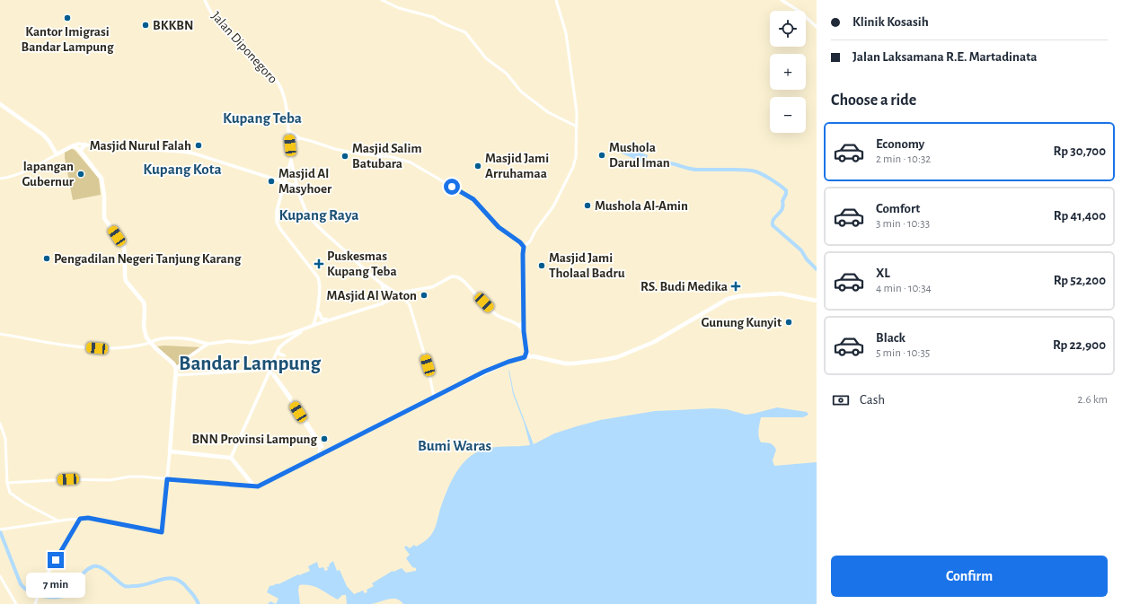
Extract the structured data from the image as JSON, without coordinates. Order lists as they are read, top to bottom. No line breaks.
{"streets":{"main road":["Jalan Diponegoro"]},"districts":["Kupang Teba","Kupang Kota","Kupang Raya","Bandar Lampung","Bumi Waras"],"places":{"other":["Kantor Imigrasi Bandar Lampung","BKKBN","Masjid Nurul Falah","Mushola Darul Iman","Masjid Salim Batubara","Masjid Jami Arruhamaa","lapangan Gubernur","Masjid Al Masyhoer","Mushola Al-Amin","Pengadilan Negeri Tanjung Karang","Masjid Jami Tholaal Badru","MAsjid Al Waton","Gunung Kunyit","BNN Provinsi Lampung"],"health":["Puskesmas Kupang Teba","RS. Budi Medika"]},"page":{"banner":["Klinik Kosasih","Jalan Laksamana R.E. Martadinata"],"map_buttons":["+","−"],"heading":"Choose a ride","list":[{"name":"Economy","note":"2 min · 10:32","value":"Rp 30,700"},{"name":"Comfort","note":"3 min · 10:33","value":"Rp 41,400"},{"name":"XL","note":"4 min · 10:34","value":"Rp 52,200"},{"name":"Black","note":"5 min · 10:35","value":"Rp 22,900"}],"pay":["Cash","2.6 km"],"buttons":"Confirm","bubble":"7 min"}}
